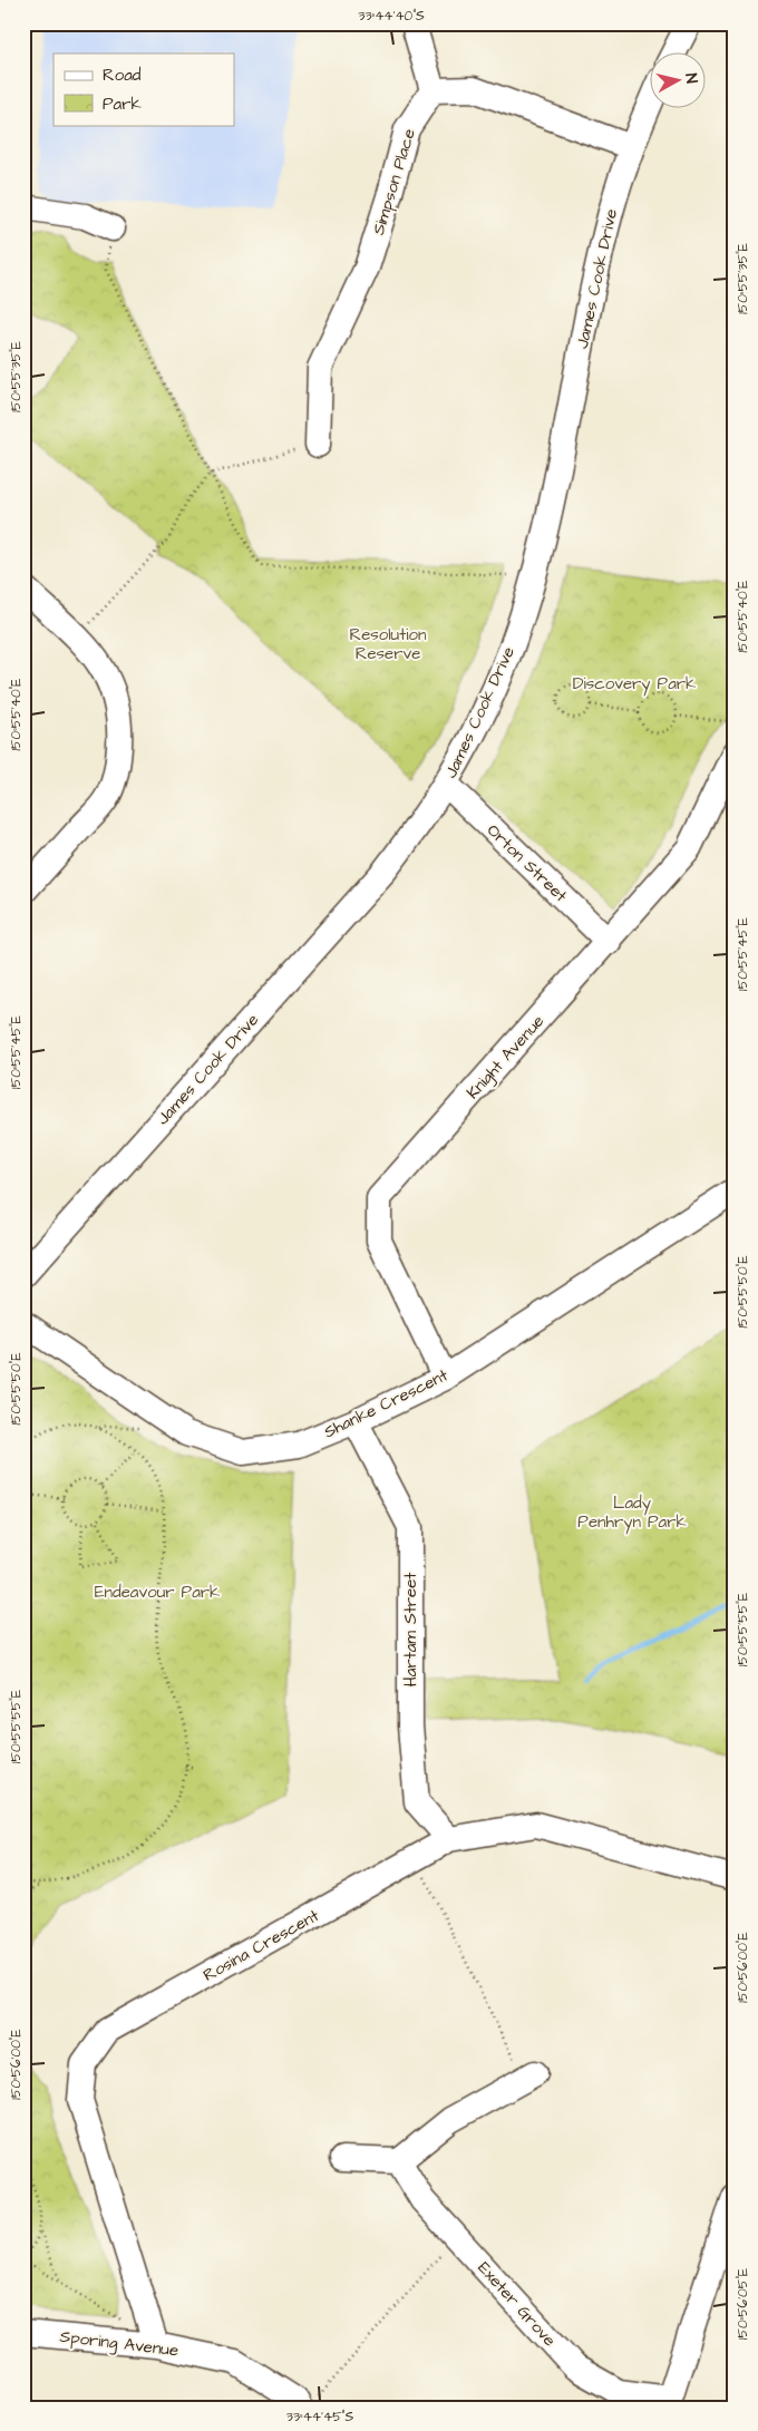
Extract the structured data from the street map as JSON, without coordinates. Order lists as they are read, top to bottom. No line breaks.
{"streets":{"street":["Simpson Place","James Cook Drive","Orton Street","Knight Avenue","Shanke Crescent","Hartam Street","Rosina Crescent","Exeter Grove","Sporing Avenue"]},"crossings":[["James Cook Drive","Orton Street"],["Orton Street","Knight Avenue"],["Knight Avenue","Shanke Crescent"],["Shanke Crescent","Hartam Street"],["Hartam Street","Rosina Crescent"],["Rosina Crescent","Sporing Avenue"]],"parks":["Resolution Reserve","Discovery Park","Lady Penhryn Park","Endeavour Park"],"legend":["Road","Park"],"north":"right","coordinates":["33°44'40\"S","150°55'35\"E","150°55'40\"E","150°55'45\"E","150°55'50\"E","150°55'55\"E","150°56'00\"E","150°56'05\"E","33°44'45\"S"]}
